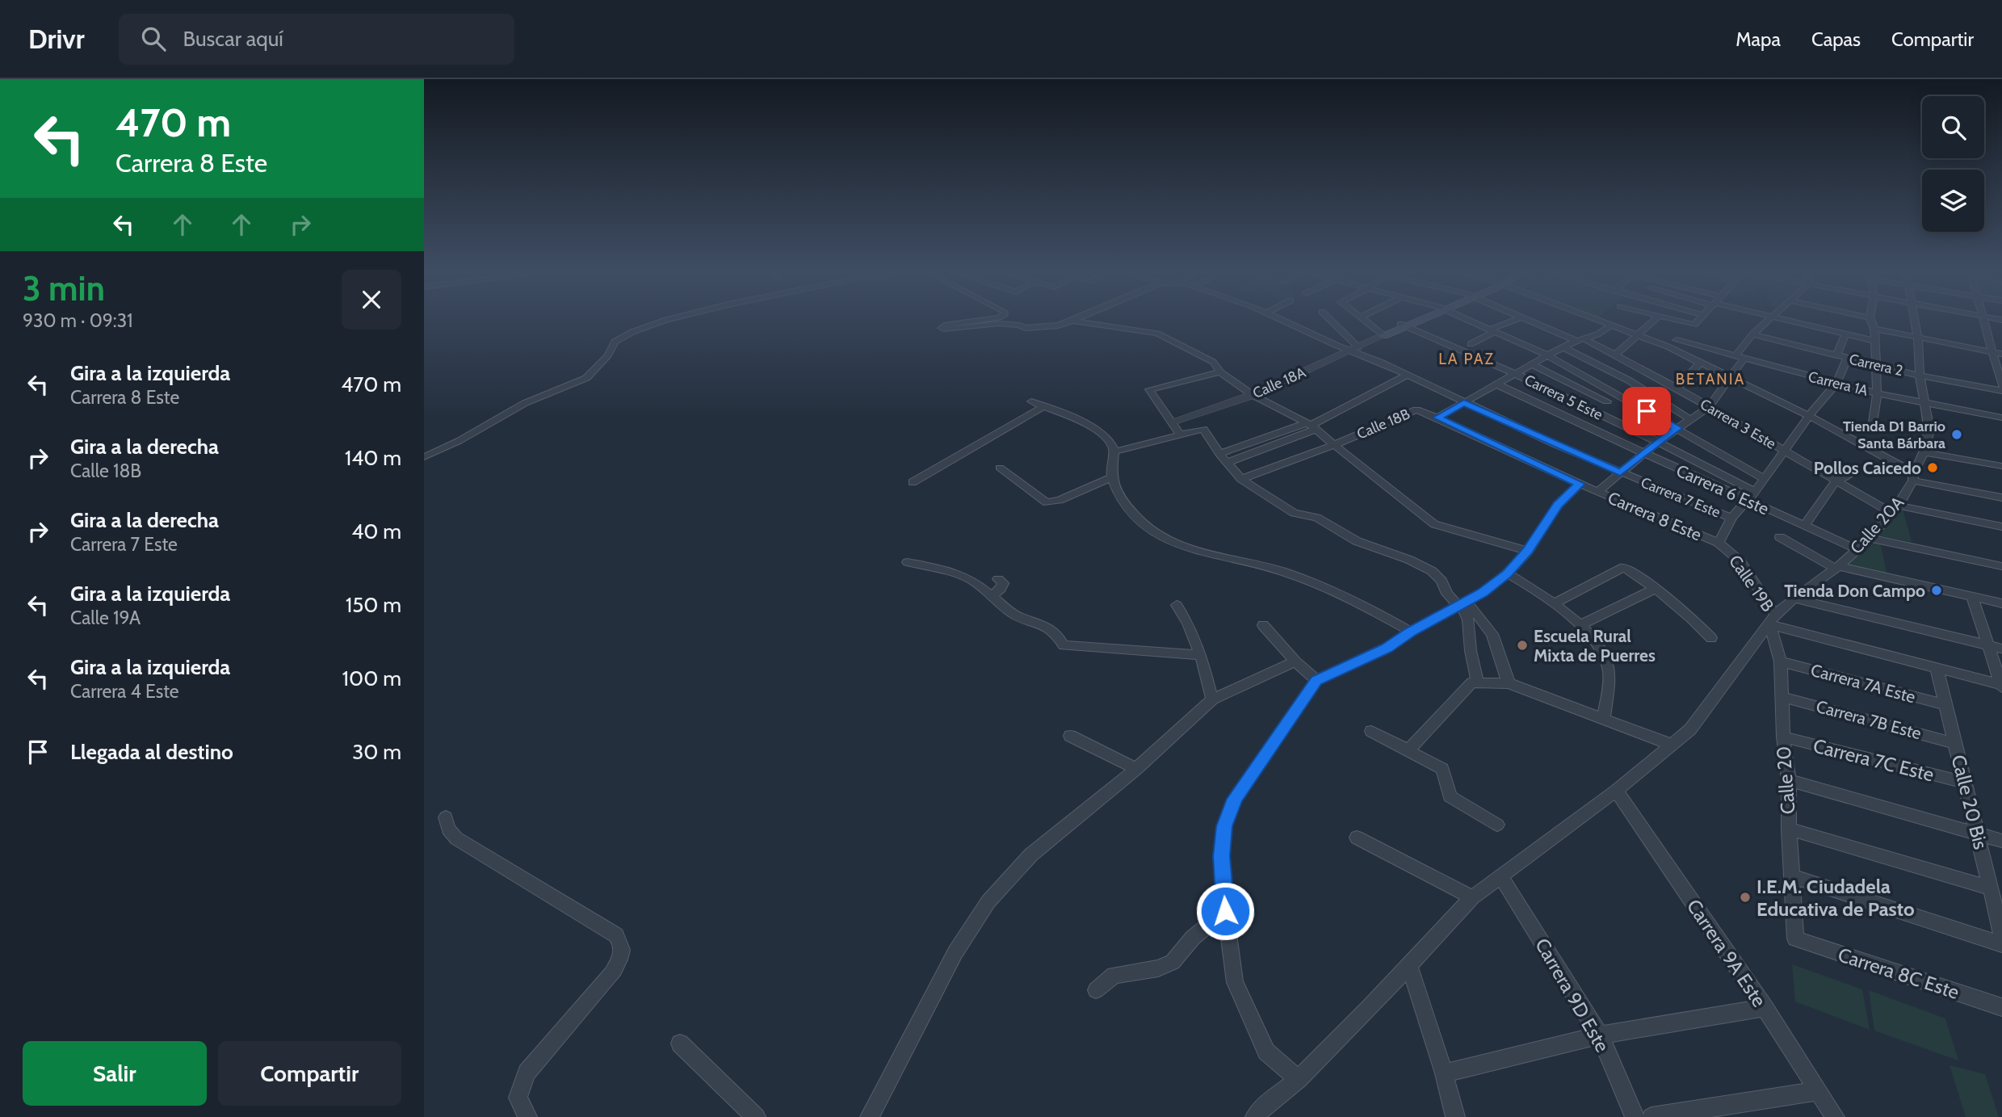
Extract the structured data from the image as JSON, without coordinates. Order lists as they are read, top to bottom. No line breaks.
{"streets":{"main road":["Calle 18A"],"street":["Carrera 2","Carrera 1A","Carrera 5 Este","Calle 18B","Carrera 3 Este","Carrera 6 Este","Carrera 7 Este","Carrera 8 Este","Calle 20A","Calle 19B","Carrera 7A Este","Carrera 7B Este","Carrera 7C Este","Calle 20","Calle 20 Bis","Carrera 9A Este","Carrera 8C Este","Carrera 9D Este"]},"crossings":[["Carrera 2","Calle 20A"],["Carrera 2","Calle 19B"],["Calle 18A","Carrera 5 Este"],["Calle 18A","Carrera 7 Este"],["Carrera 1A","Calle 20A"],["Carrera 1A","Calle 19B"],["Carrera 5 Este","Calle 19B"],["Calle 18B","Carrera 8 Este"],["Carrera 3 Este","Calle 20A"],["Carrera 3 Este","Calle 19B"],["Carrera 6 Este","Calle 20A"],["Carrera 6 Este","Calle 19B"],["Carrera 7 Este","Calle 19B"],["Carrera 8 Este","Calle 19B"],["Calle 20A","Calle 19B"],["Calle 20A","Calle 20"],["Calle 19B","Calle 20"],["Calle 19B","Carrera 9A Este"],["Calle 19B","Carrera 9D Este"],["Carrera 7A Este","Calle 20"],["Carrera 7A Este","Calle 20 Bis"],["Carrera 7B Este","Calle 20"],["Carrera 7B Este","Calle 20 Bis"],["Carrera 7C Este","Calle 20"],["Carrera 7C Este","Calle 20 Bis"],["Calle 20","Carrera 8C Este"]],"districts":["LA PAZ","BETANIA"],"places":["Tienda D1 Barrio Santa Bárbara","Pollos Caicedo","Tienda Don Campo","Escuela Rural Mixta de Puerres","I.E.M. Ciudadela Educativa de Pasto"],"page":{"header":"Drivr","search":"Buscar aquí","nav":["Mapa","Capas","Compartir"],"turn":["470 m","Carrera 8 Este"],"heading":["3 min","930 m · 09:31"],"list":[{"name":"Gira a la izquierda","note":"Carrera 8 Este","value":"470 m"},{"name":"Gira a la derecha","note":"Calle 18B","value":"140 m"},{"name":"Gira a la derecha","note":"Carrera 7 Este","value":"40 m"},{"name":"Gira a la izquierda","note":"Calle 19A","value":"150 m"},{"name":"Gira a la izquierda","note":"Carrera 4 Este","value":"100 m"},{"name":"Llegada al destino","value":"30 m"}],"buttons":["Salir","Compartir"]}}
